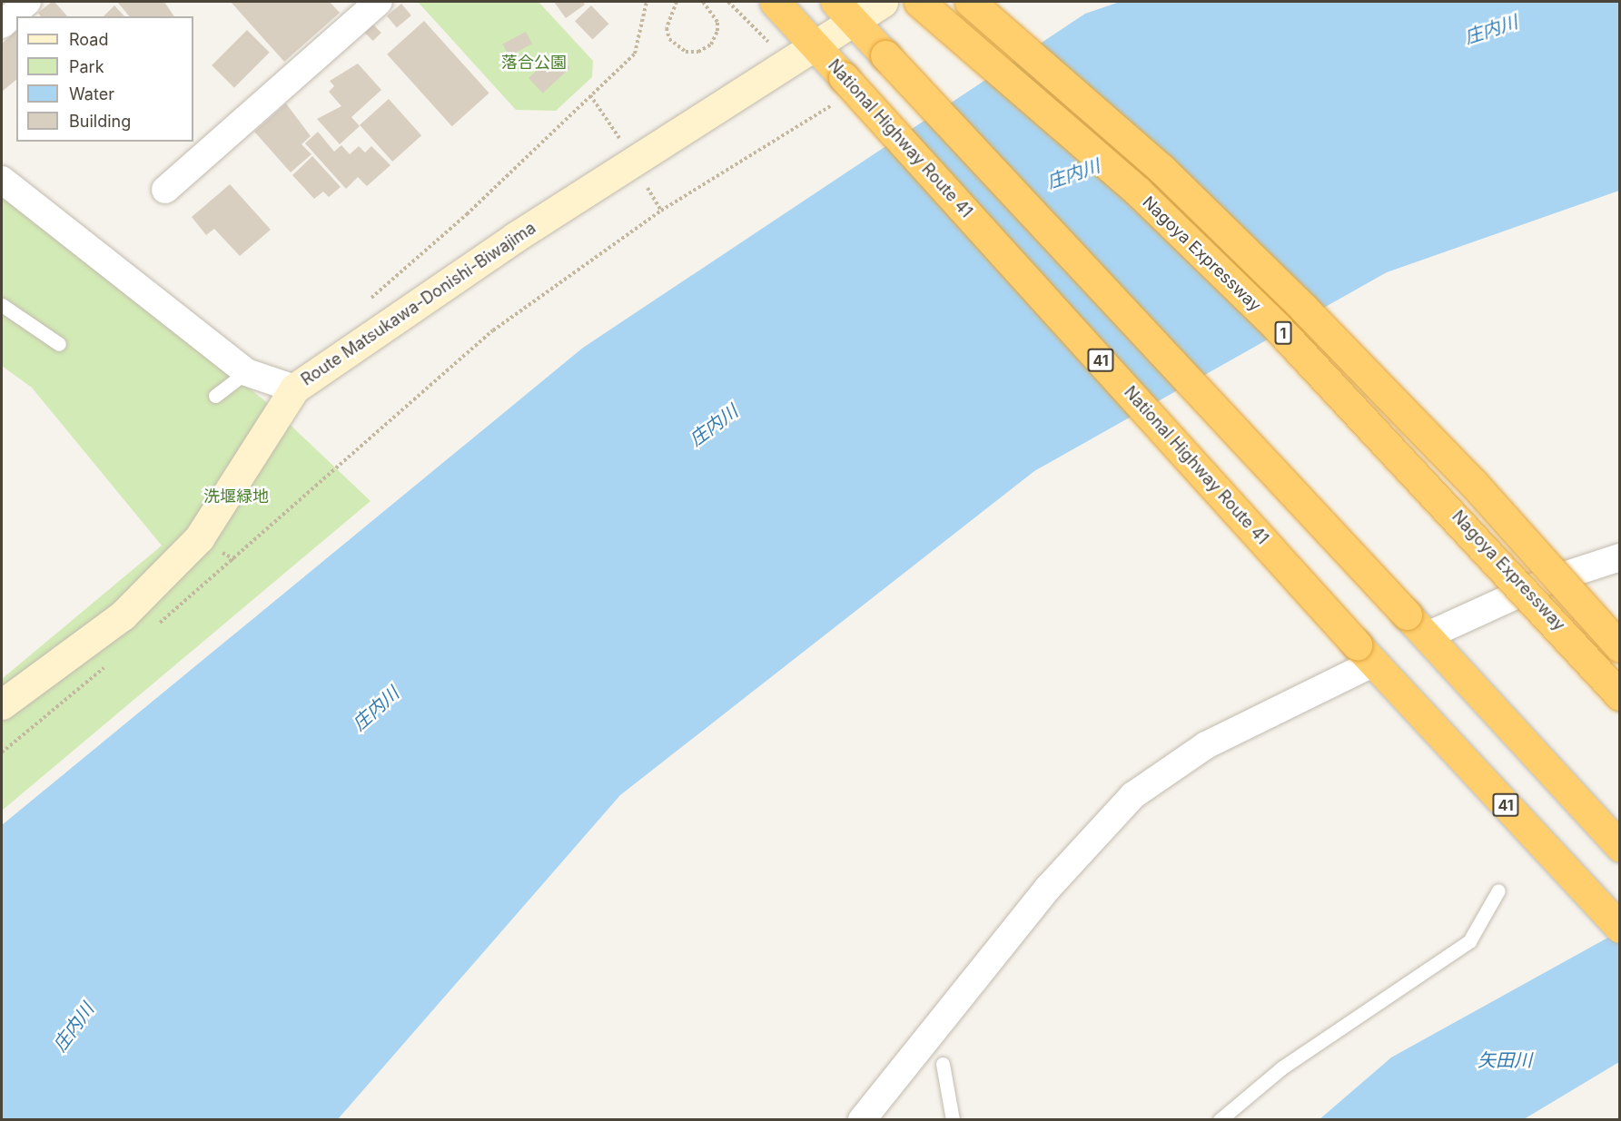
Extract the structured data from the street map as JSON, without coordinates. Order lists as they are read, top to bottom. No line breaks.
{"streets":{"highway":["National Highway Route 41","Nagoya Expressway","1","41"],"main road":["Route Matsukawa-Donishi-Biwajima"]},"crossings":[["National Highway Route 41","Route Matsukawa-Donishi-Biwajima"]],"water":["庄内川","矢田川"],"parks":["落合公園","洗堰緑地"],"legend":["Road","Park","Water","Building"]}
